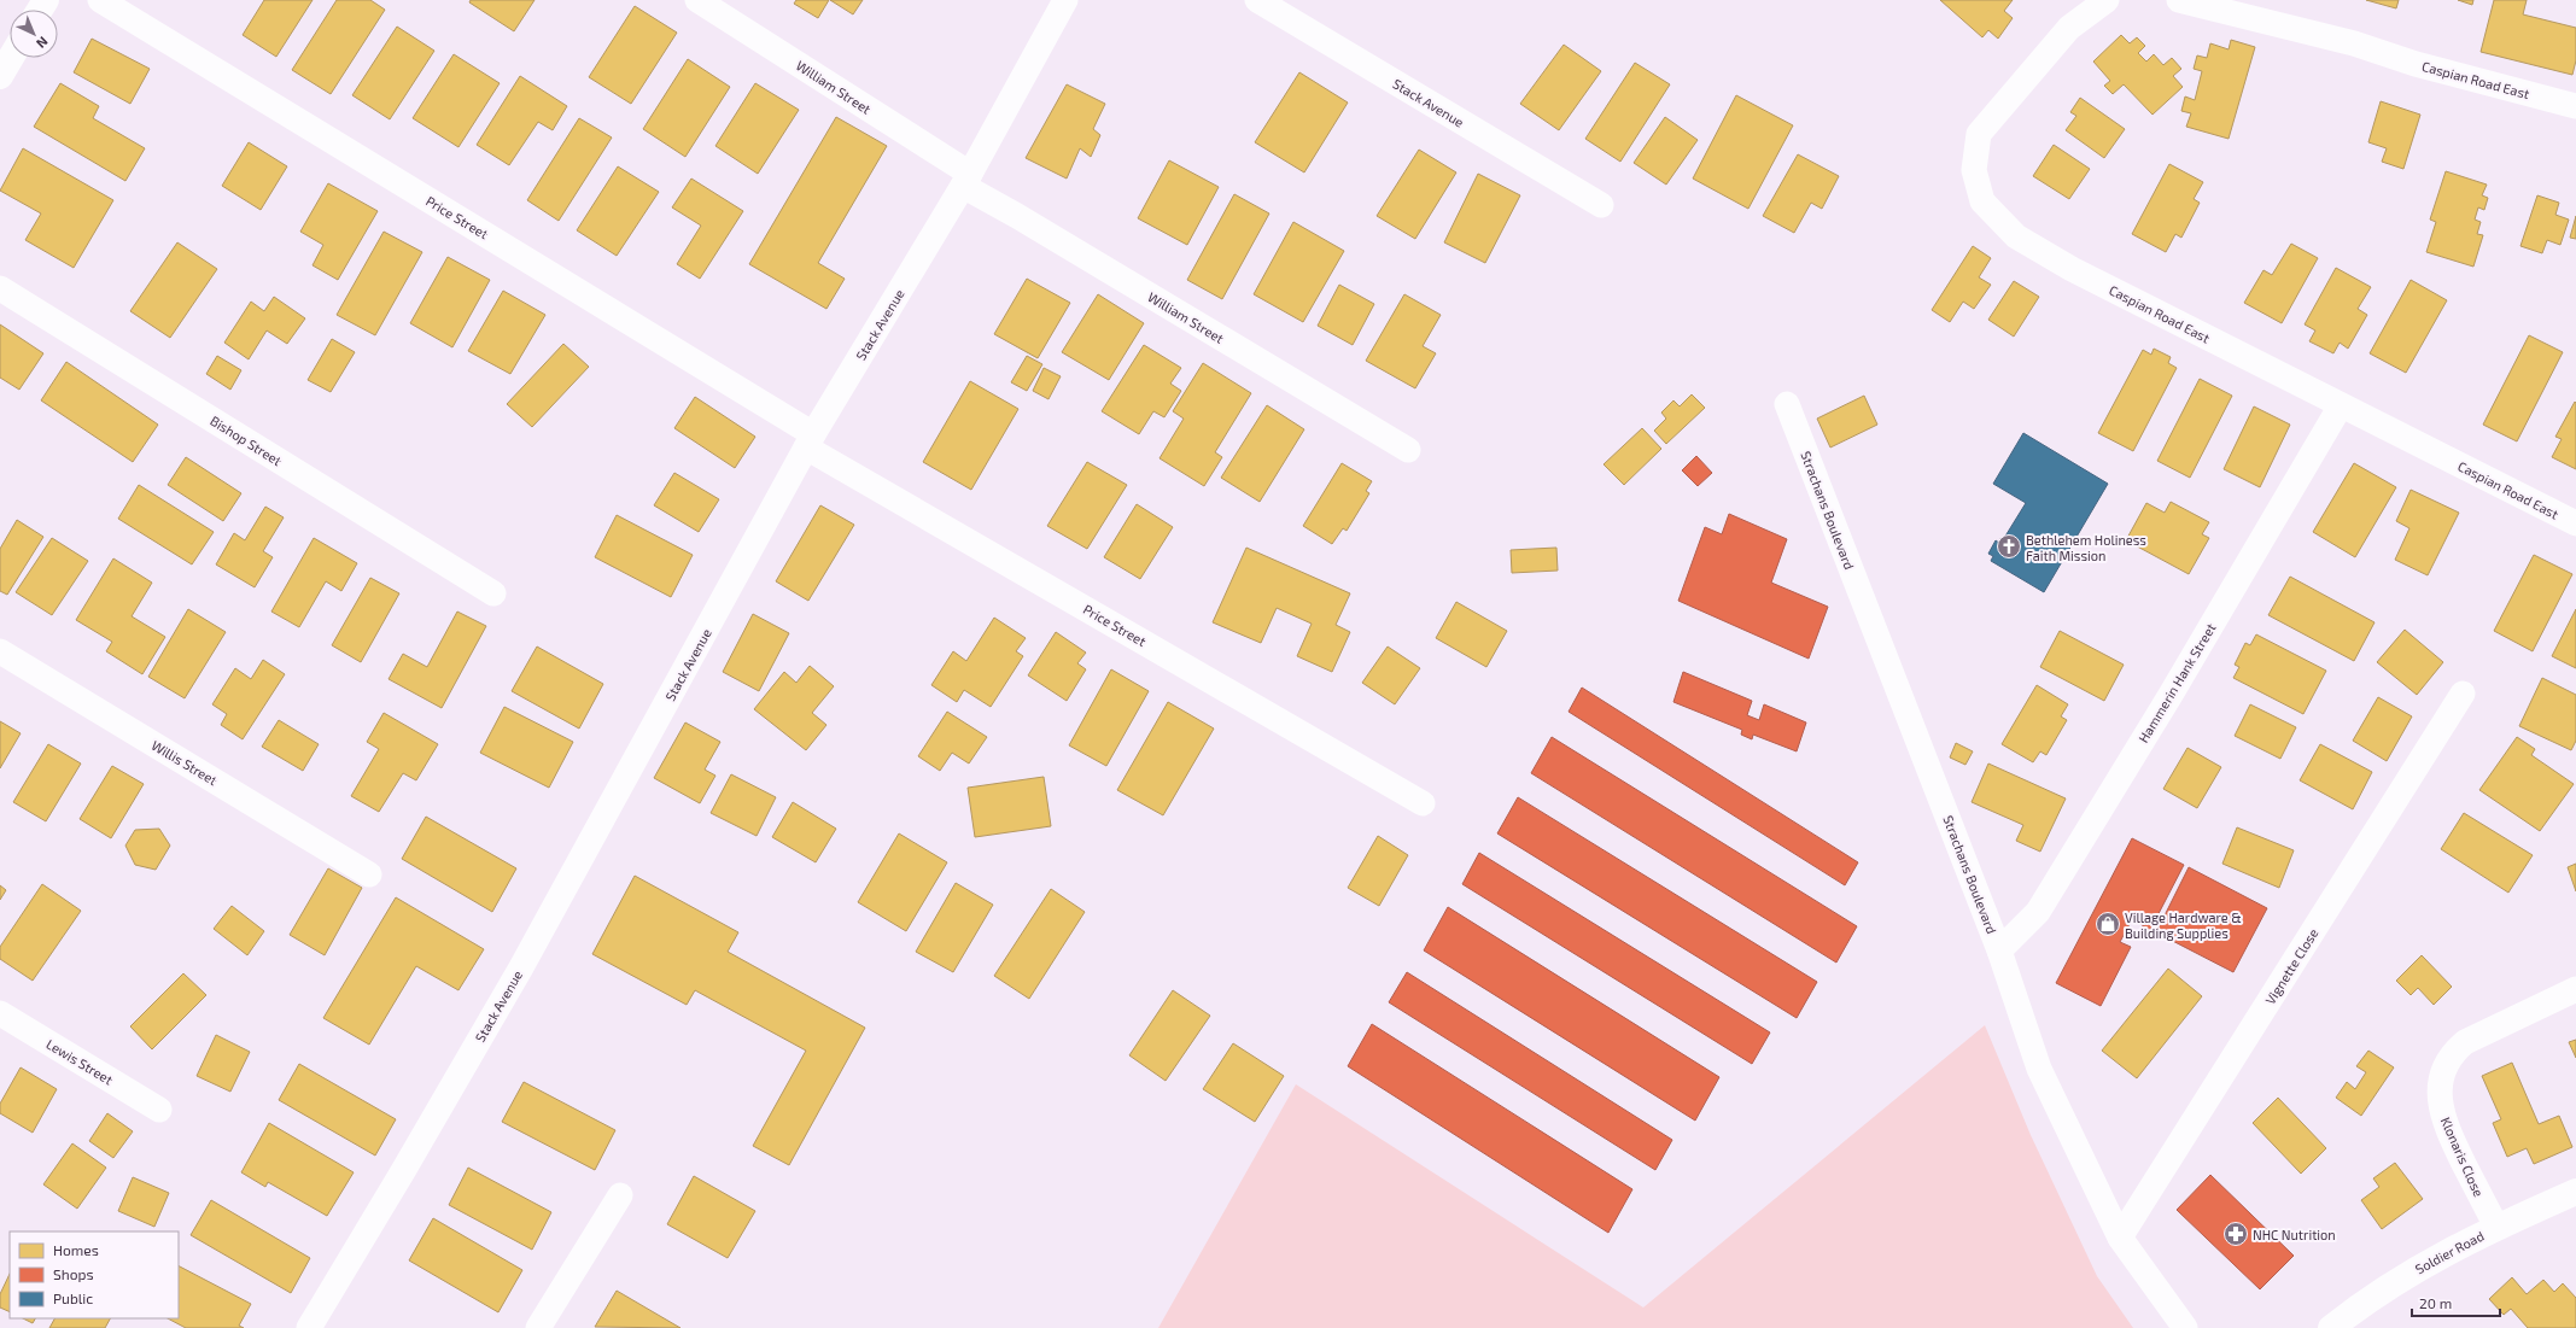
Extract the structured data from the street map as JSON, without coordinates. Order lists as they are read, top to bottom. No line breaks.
{"streets":{"main road":["Soldier Road"],"street":["Caspian Road East","William Street","Stack Avenue","Price Street","Bishop Street","Strachans Boulevard","Hammerin Hank Street","Willis Street","Vignette Close","Lewis Street","Klonaris Close"]},"crossings":[["Caspian Road East","Hammerin Hank Street"],["William Street","Stack Avenue"],["Stack Avenue","Price Street"],["Strachans Boulevard","Hammerin Hank Street"],["Strachans Boulevard","Vignette Close"],["Klonaris Close","Soldier Road"]],"places":{"church":["Bethlehem Holiness Faith Mission"],"shop":["Village Hardware & Building Supplies"],"pharmacy":["NHC Nutrition"]},"legend":["Homes","Shops","Public"],"scale_bar":"20 m","north":"bottom right"}
